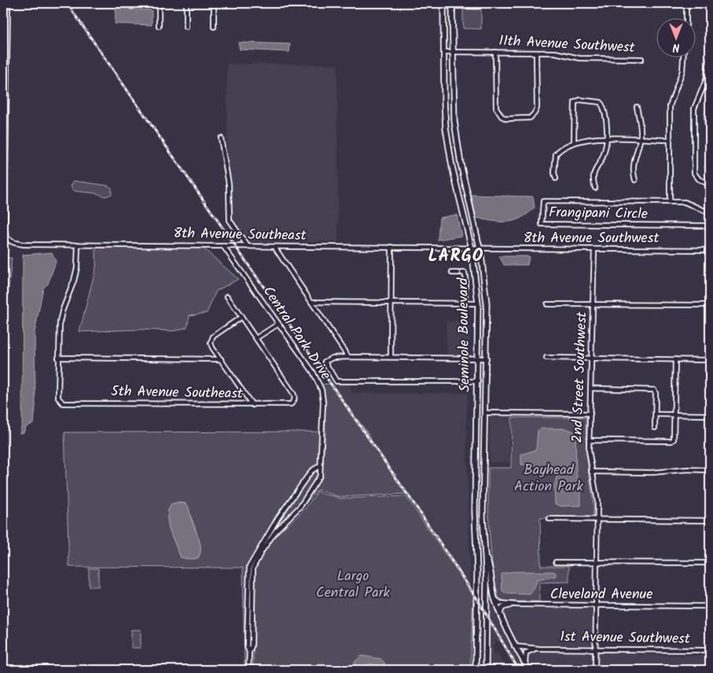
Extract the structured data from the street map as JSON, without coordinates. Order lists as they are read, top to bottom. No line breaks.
{"streets":{"main road":["Seminole Boulevard"],"street":["11th Avenue Southwest","Frangipani Circle","8th Avenue Southeast","8th Avenue Southwest","Central Park Drive","2nd Street Southwest","5th Avenue Southeast","Cleveland Avenue","1st Avenue Southwest"]},"crossings":[["11th Avenue Southwest","Seminole Boulevard"],["8th Avenue Southeast","8th Avenue Southwest"],["8th Avenue Southeast","Central Park Drive"],["8th Avenue Southeast","Seminole Boulevard"],["8th Avenue Southwest","Seminole Boulevard"],["8th Avenue Southwest","2nd Street Southwest"],["2nd Street Southwest","Cleveland Avenue"],["2nd Street Southwest","1st Avenue Southwest"]],"districts":["LARGO"],"parks":["Bayhead Action Park","Largo Central Park"],"north":"bottom"}
